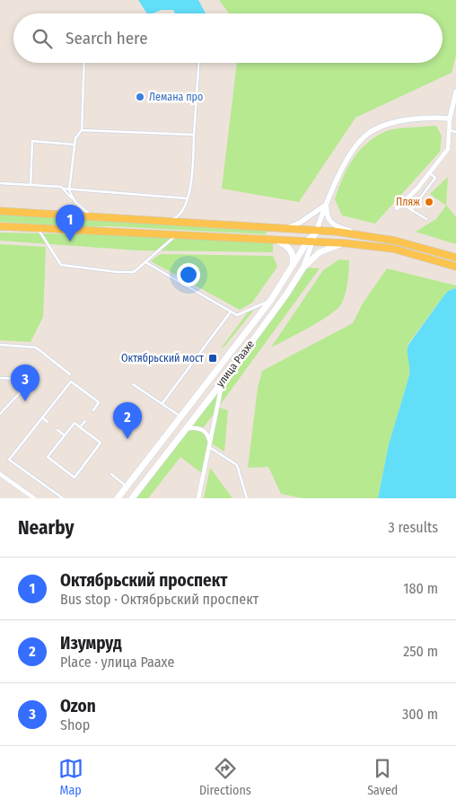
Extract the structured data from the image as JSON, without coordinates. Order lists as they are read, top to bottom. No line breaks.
{"streets":{"main road":["улица Раахе"]},"places":{"other":["Лемана про","Пляж"],"transit":["Октябрьский мост"]},"page":{"search":"Search here","pins":["1","3","2"],"heading":["Nearby","3 results"],"list":[{"mark":"1","name":"Октябрьский проспект","note":"Bus stop · Октябрьский проспект","value":"180 m"},{"mark":"2","name":"Изумруд","note":"Place · улица Раахе","value":"250 m"},{"mark":"3","name":"Ozon","note":"Shop","value":"300 m"}],"nav":["Map","Directions","Saved"]}}
